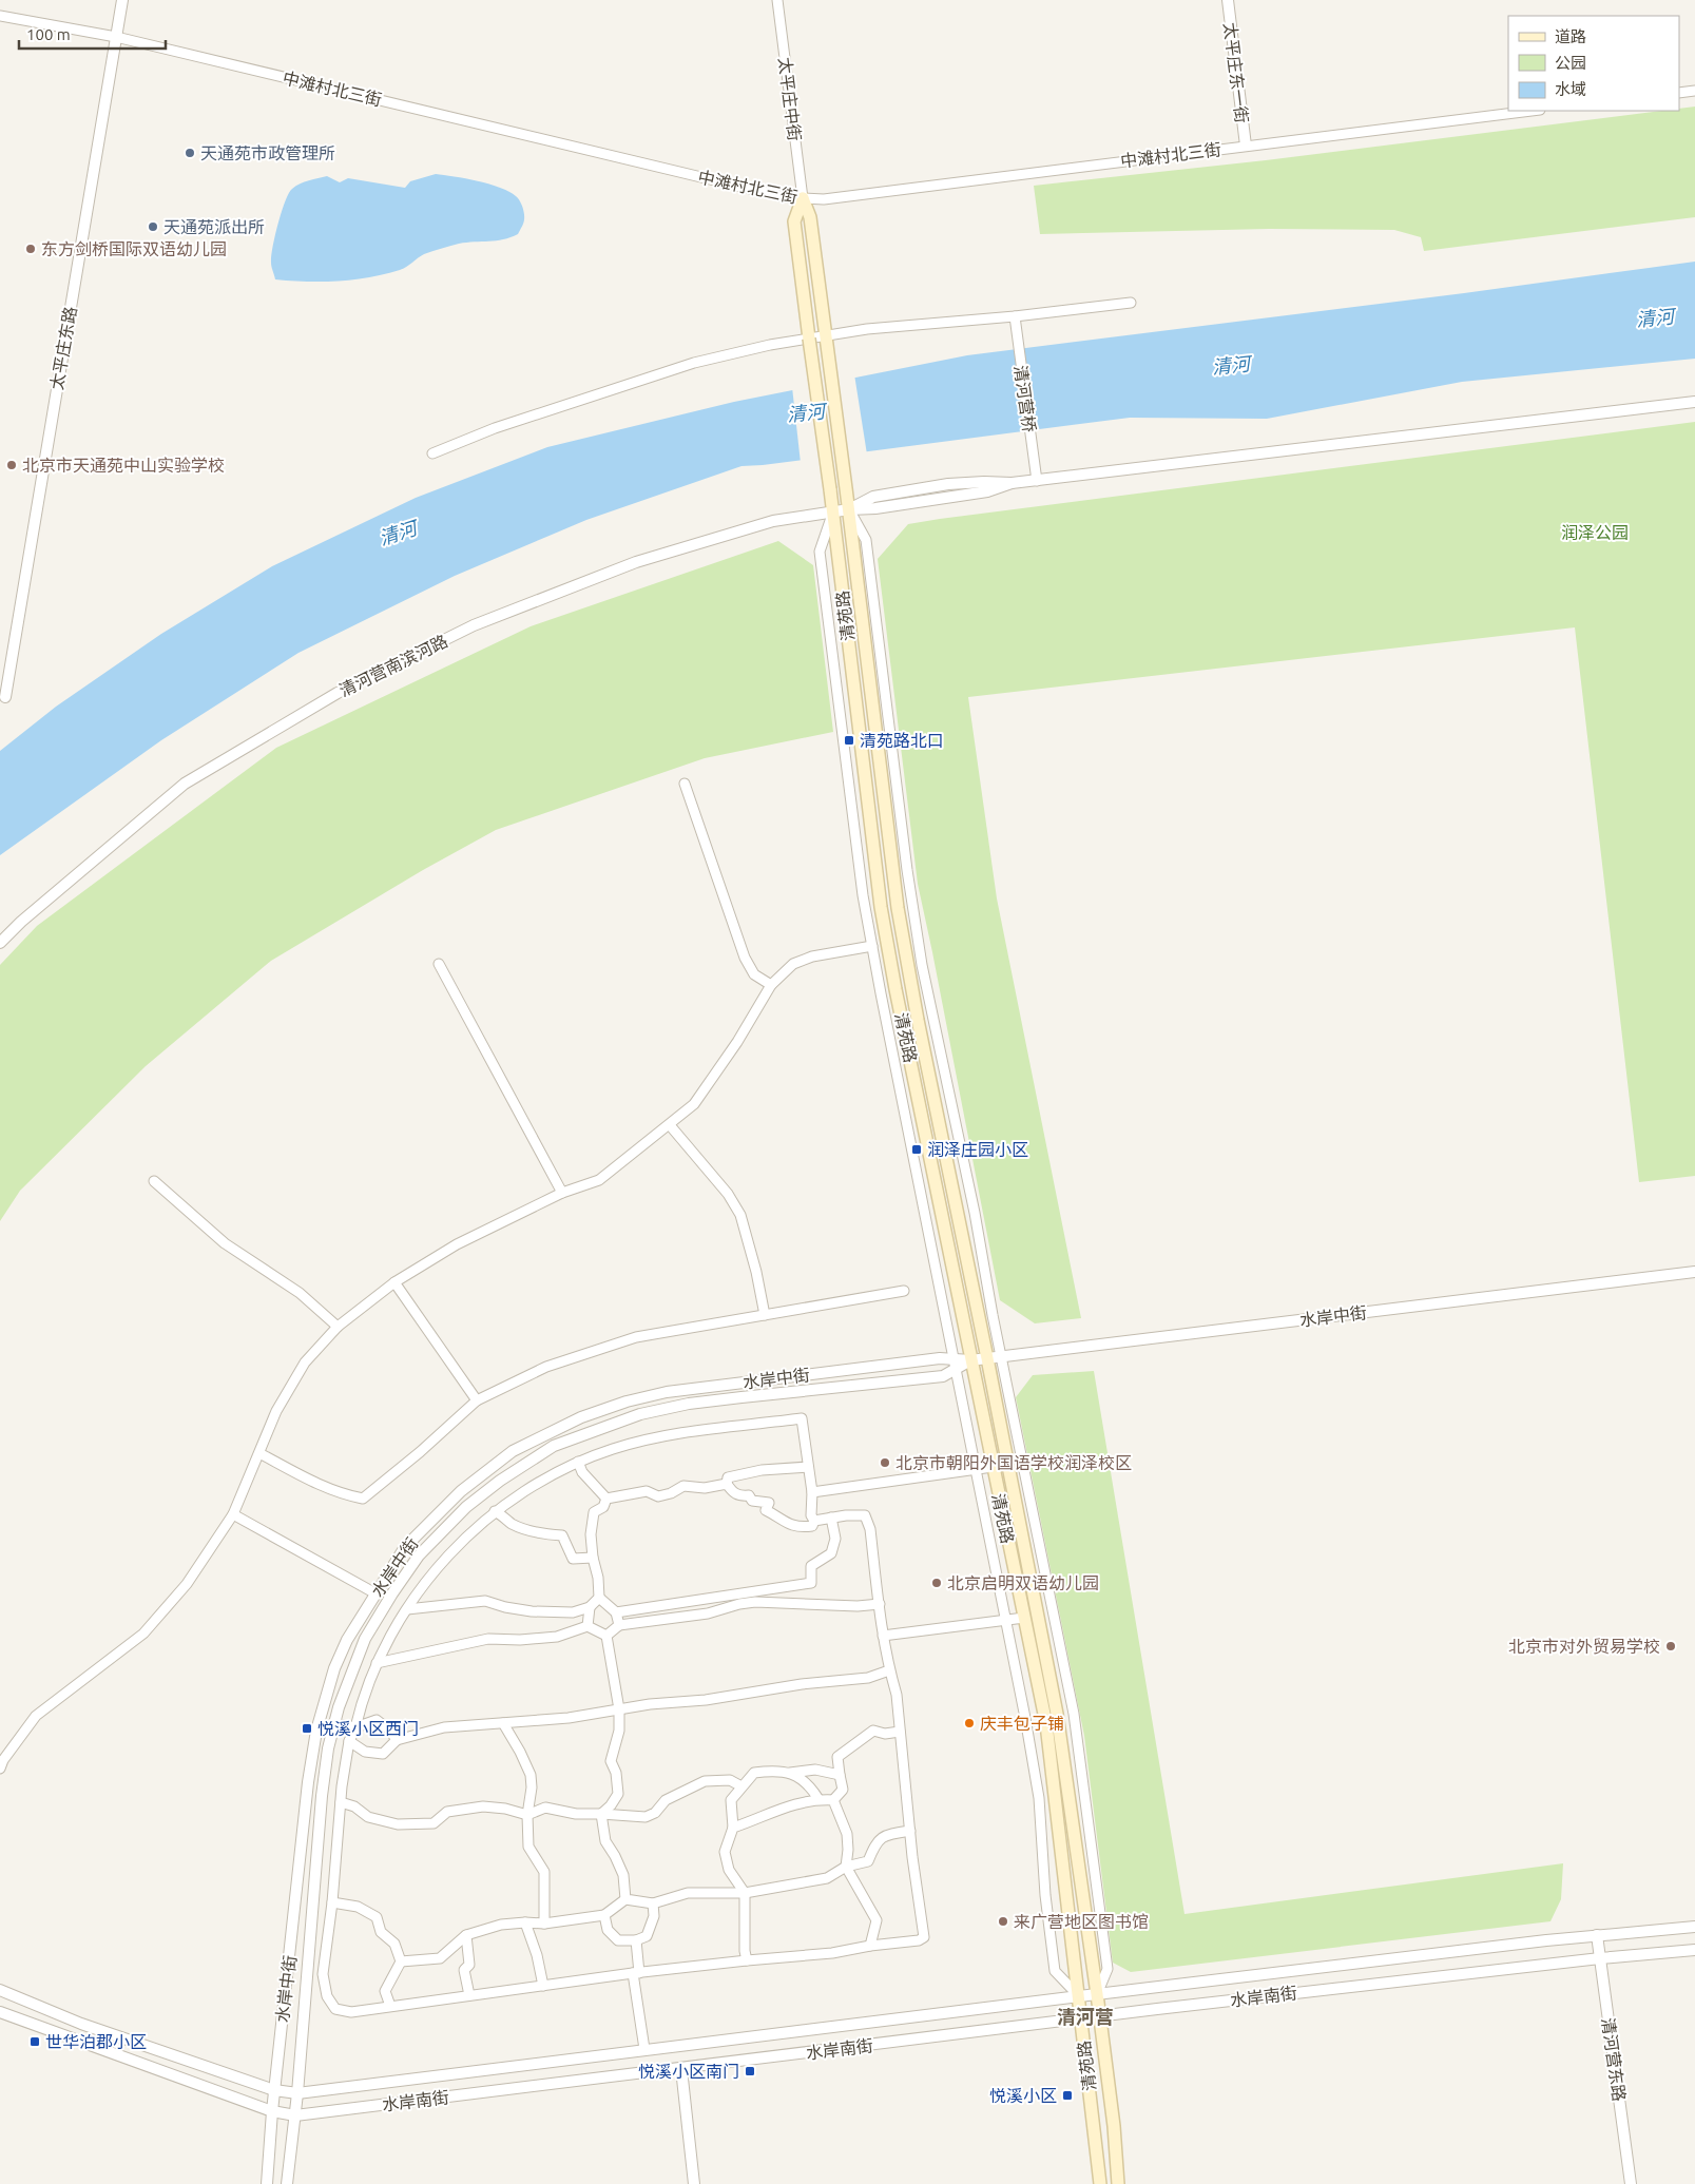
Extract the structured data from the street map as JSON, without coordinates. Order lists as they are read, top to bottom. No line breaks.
{"streets":{"main road":["清苑路"],"street":["太平庄东一街","中滩村北三街","太平庄中街","太平庄东路","清河营桥","清河营南滨河路","水岸中街","水岸南街","清河营东路"]},"crossings":[["太平庄东一街","中滩村北三街"],["中滩村北三街","太平庄中街"],["中滩村北三街","太平庄东路"],["中滩村北三街","清苑路"],["太平庄中街","清苑路"],["清苑路","清河营南滨河路"],["清苑路","水岸中街"],["清苑路","水岸南街"],["水岸中街","水岸南街"],["水岸南街","清河营东路"]],"districts":["清河营"],"water":["清河"],"parks":["润泽公园"],"places":{"other":["天通苑市政管理所","天通苑派出所","东方剑桥国际双语幼儿园","北京市天通苑中山实验学校","北京市朝阳外国语学校润泽校区","北京启明双语幼儿园","北京市对外贸易学校","庆丰包子铺","来广营地区图书馆"],"transit":["清苑路北口","润泽庄园小区","悦溪小区西门","世华泊郡小区","悦溪小区南门","悦溪小区"]},"legend":["道路","公园","水域"],"scale_bar":"100 m"}
